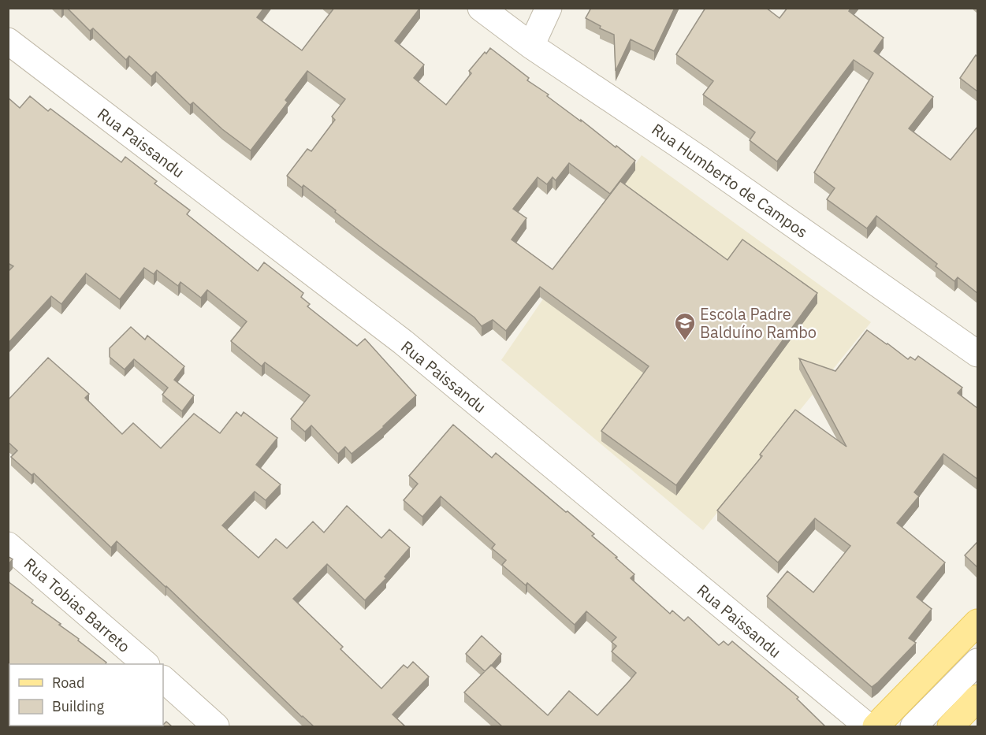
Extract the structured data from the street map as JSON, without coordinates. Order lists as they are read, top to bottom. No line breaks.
{"streets":{"street":["Rua Paissandu","Rua Humberto de Campos","Rua Tobias Barreto"]},"places":{"school or university":["Escola Padre Balduíno Rambo"]},"legend":["Road","Building"]}
